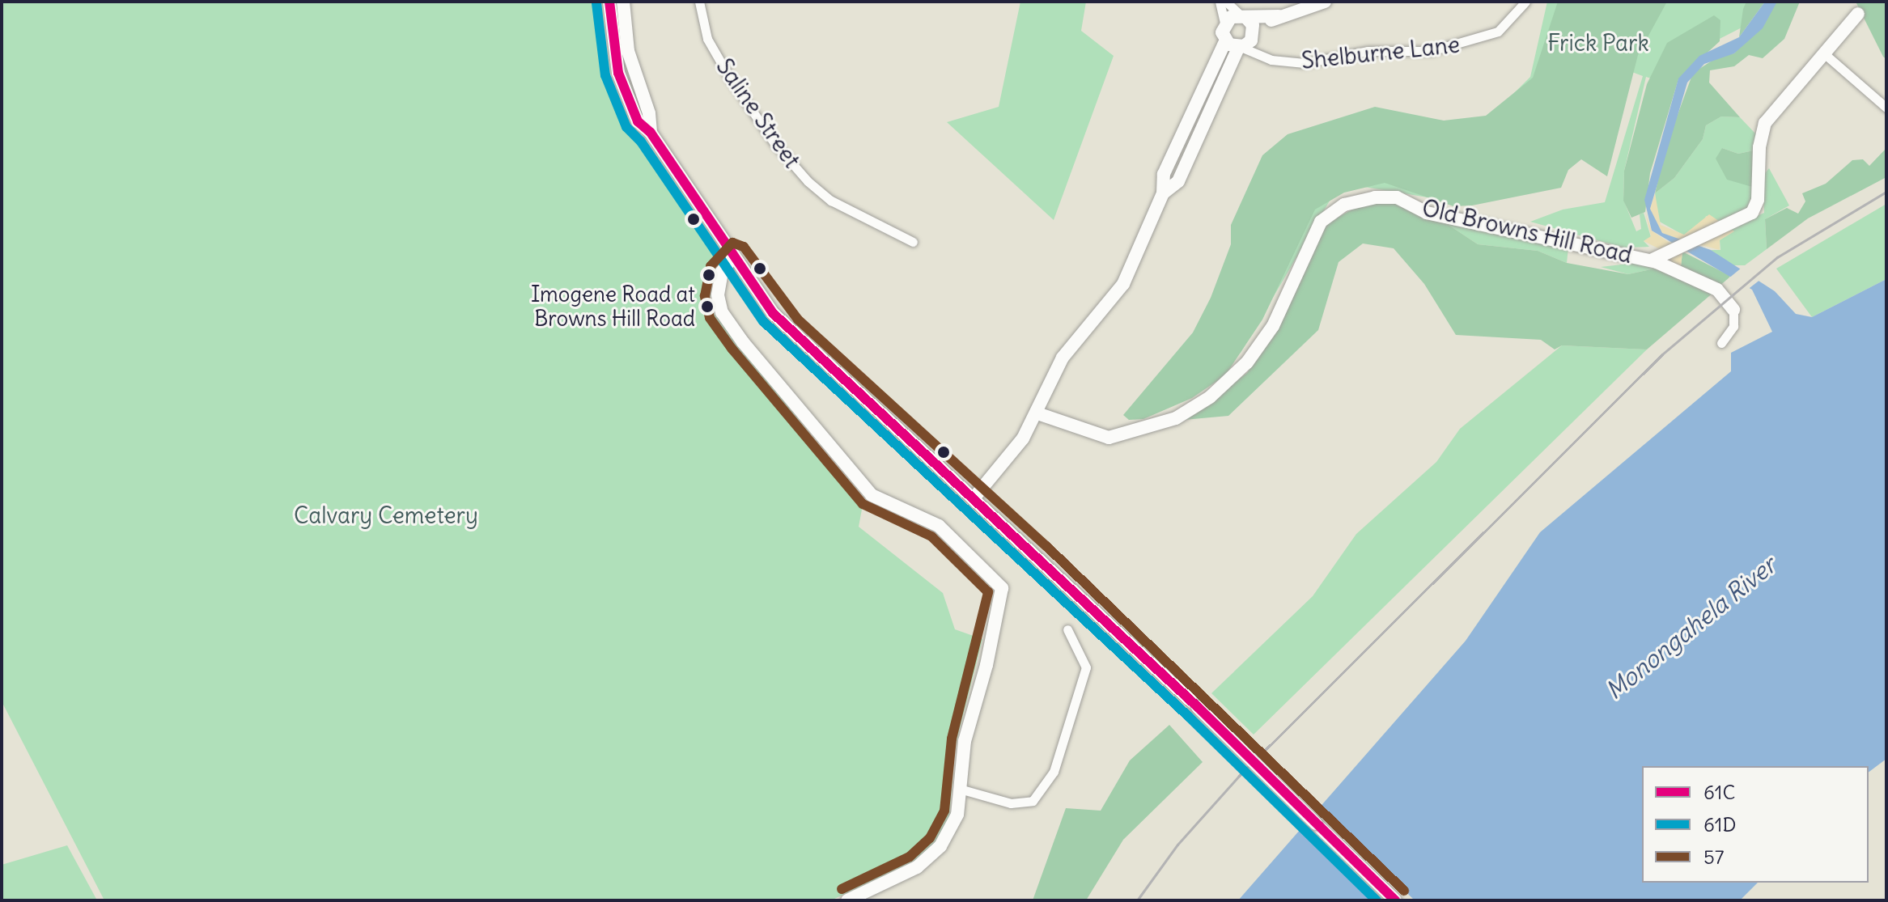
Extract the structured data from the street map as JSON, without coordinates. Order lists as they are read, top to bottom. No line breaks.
{"streets":{"street":["Shelburne Lane","Saline Street","Old Browns Hill Road"]},"water":["Monongahela River"],"parks":["Frick Park","Calvary Cemetery"],"places":["Imogene Road at Browns Hill Road"],"lines":["transit line 61C","transit line 61D","transit line 57"],"legend":["61C","61D","57"]}
